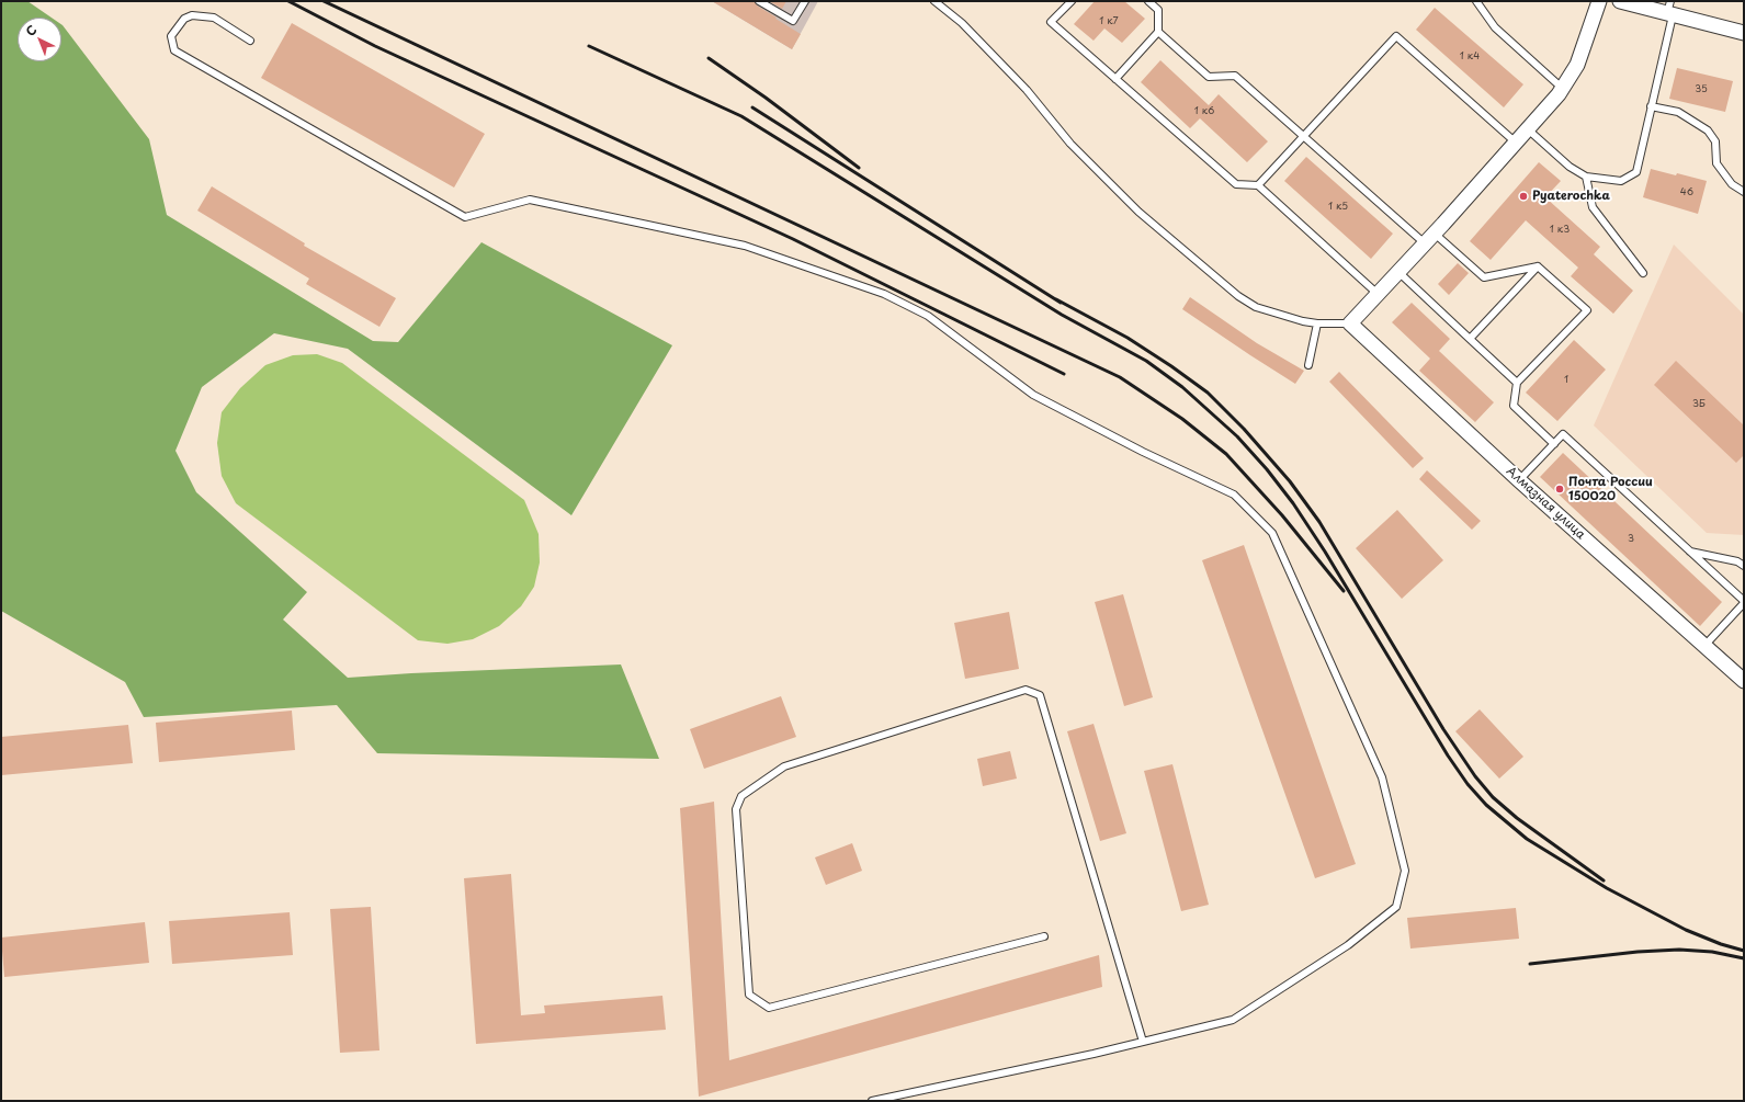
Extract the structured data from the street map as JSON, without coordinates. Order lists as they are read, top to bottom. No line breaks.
{"streets":{"street":["Алмазная улица"]},"places":["Pyaterochka","Почта России 150020"],"house_numbers":["1 к7","1 к4","35","1 к6","46","1 к5","1 к3","1","3Б","3"],"north":"top left"}
